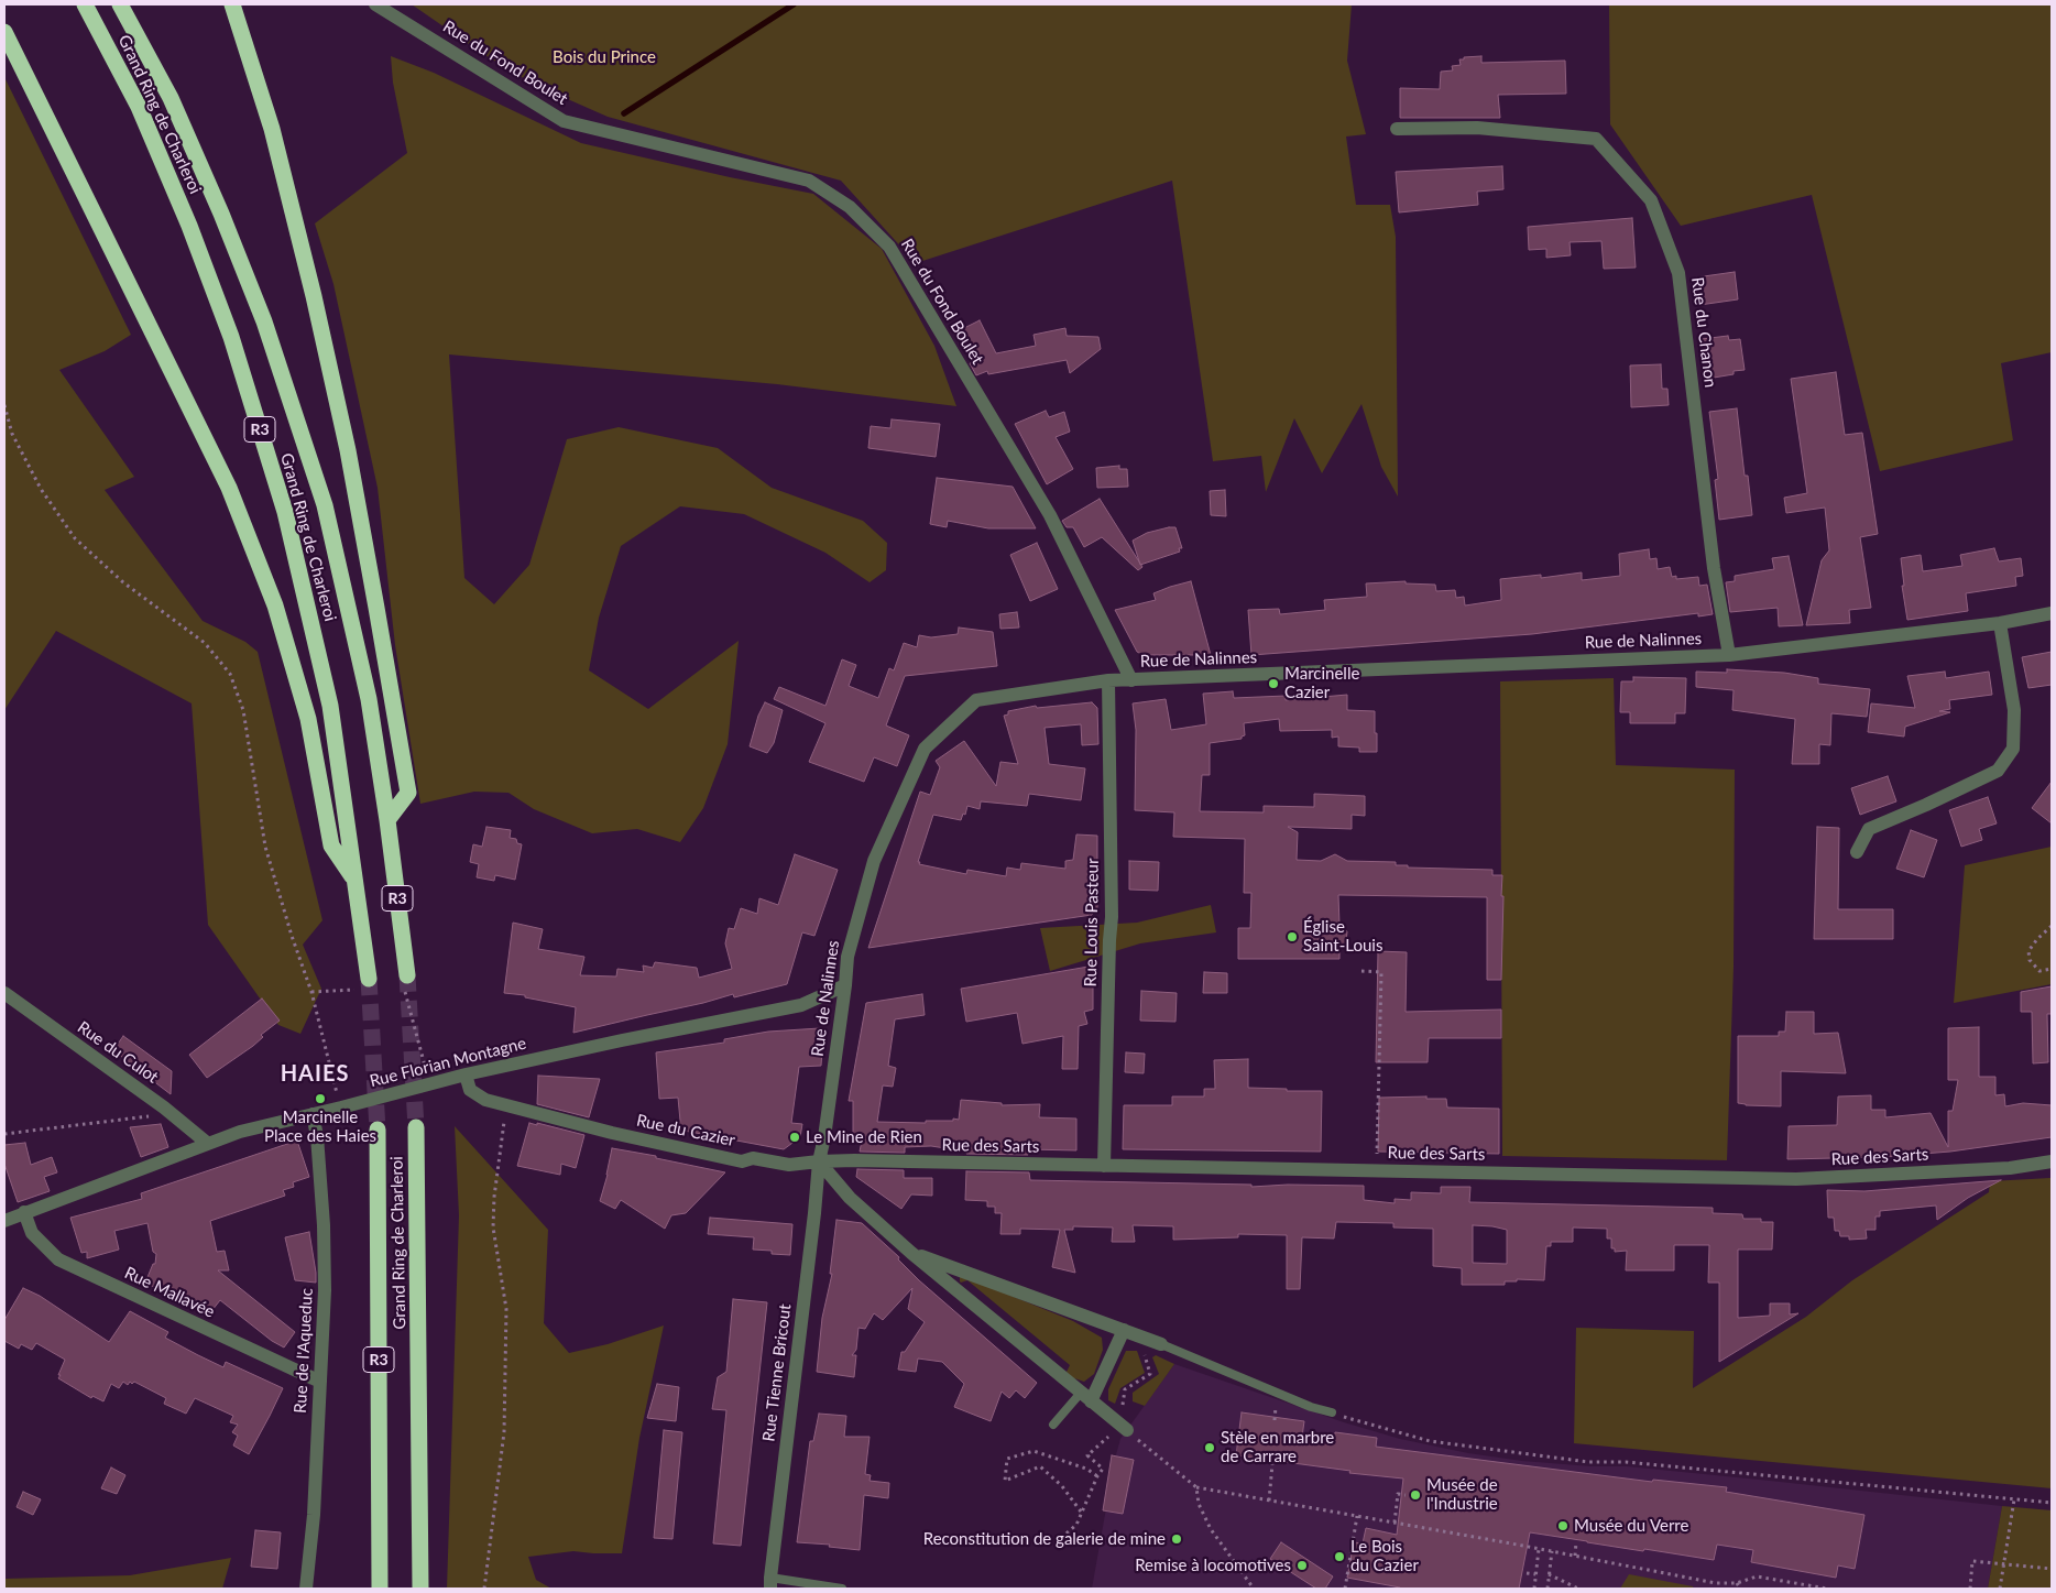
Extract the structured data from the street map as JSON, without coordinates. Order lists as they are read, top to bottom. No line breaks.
{"streets":{"highway":["Grand Ring de Charleroi","R3"],"street":["Rue du Fond Boulet","Rue du Chanon","Rue de Nalinnes","Rue Louis Pasteur","Rue du Culot","Rue Florian Montagne","Rue du Cazier","Rue des Sarts","Rue Mallavée","Rue de l'Aqueduc","Rue Tienne Bricout"]},"crossings":[["Rue du Fond Boulet","Rue de Nalinnes"],["Rue du Chanon","Rue de Nalinnes"],["Rue de Nalinnes","Rue Louis Pasteur"],["Rue de Nalinnes","Rue Florian Montagne"],["Rue de Nalinnes","Rue du Cazier"],["Rue de Nalinnes","Rue des Sarts"],["Rue de Nalinnes","Rue Tienne Bricout"],["Rue Louis Pasteur","Rue des Sarts"],["Rue du Culot","Rue Florian Montagne"],["Rue Florian Montagne","Rue du Cazier"],["Rue Florian Montagne","Rue Mallavée"],["Rue Florian Montagne","Rue de l'Aqueduc"],["Rue du Cazier","Rue des Sarts"],["Rue du Cazier","Rue Tienne Bricout"],["Rue des Sarts","Rue Tienne Bricout"],["Rue Mallavée","Rue de l'Aqueduc"]],"districts":["HAIES"],"parks":["Bois du Prince"],"places":["Marcinelle Cazier","Église Saint-Louis","Marcinelle Place des Haies","Le Mine de Rien","Stèle en marbre de Carrare","Musée de l'Industrie","Musée du Verre","Reconstitution de galerie de mine","Le Bois du Cazier","Remise à locomotives"]}
